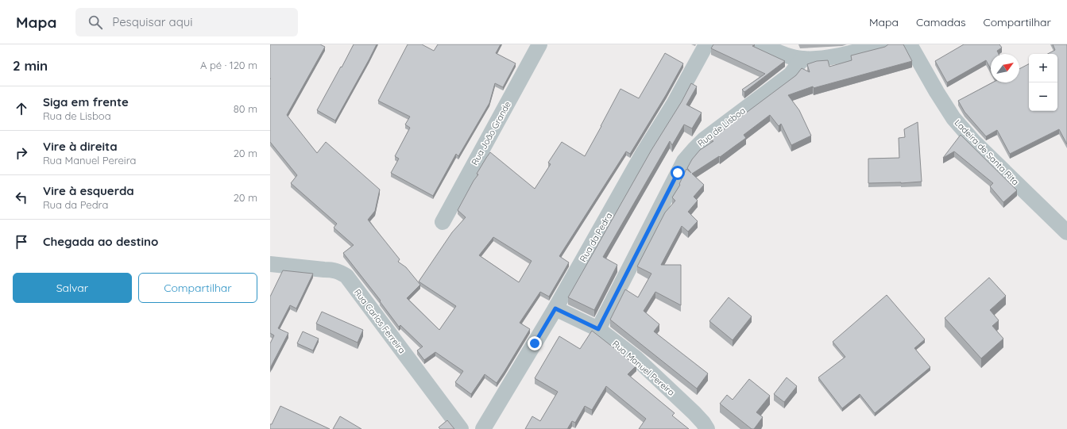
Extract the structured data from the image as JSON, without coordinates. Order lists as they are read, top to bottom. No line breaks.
{"streets":{"street":["Rua de Lisboa","Rua João Grande","Ladeira de Santa Rita","Rua da Pedra","Rua Carlos Ferreira","Rua Manuel Pereira"]},"crossings":[["Rua de Lisboa","Rua Manuel Pereira"],["Rua da Pedra","Rua Manuel Pereira"]],"north":"top right","page":{"header":"Mapa","search":"Pesquisar aqui","nav":["Mapa","Camadas","Compartilhar"],"heading":["2 min","A pé · 120 m"],"map_buttons":["+","−"],"list":[["Siga em frente","Rua de Lisboa","80 m"],["Vire à direita","Rua Manuel Pereira","20 m"],["Vire à esquerda","Rua da Pedra","20 m"],"Chegada ao destino"],"buttons":["Salvar","Compartilhar"]}}
